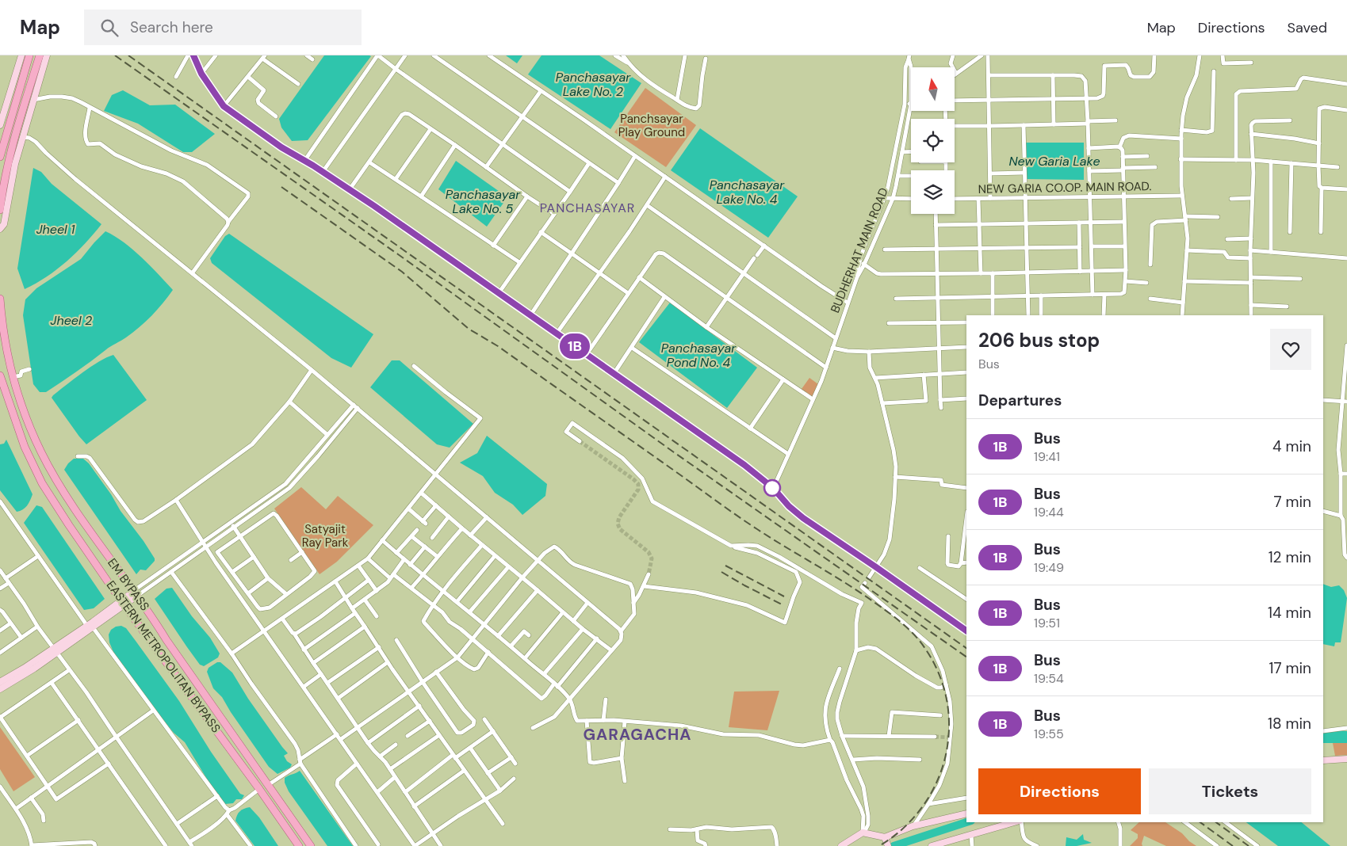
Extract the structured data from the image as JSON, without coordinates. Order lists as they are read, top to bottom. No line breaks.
{"streets":{"main road":["EM BYPASS","EASTERN METROPOLITAN BYPASS"],"street":["NEW GARIA CO.OP. MAIN ROAD.","BUDHERHAT MAIN ROAD"]},"districts":["PANCHASAYAR","GARAGACHA"],"water":["Panchasayar Lake No. 2","New Garia Lake","Panchasayar Lake No. 4","Panchasayar Lake No. 5","Jheel 1","Jheel 2","Panchasayar Pond No. 4"],"parks":["Panchsayar Play Ground","Satyajit Ray Park"],"lines":["bus line 1B"],"north":"top","page":{"header":"Map","search":"Search here","nav":["Map","Directions","Saved"],"on_map":"1B","heading":[["206 bus stop","Bus"],"Departures"],"list":[{"mark":"1B","name":"Bus","note":"19:41","value":"4 min"},{"mark":"1B","name":"Bus","note":"19:44","value":"7 min"},{"mark":"1B","name":"Bus","note":"19:49","value":"12 min"},{"mark":"1B","name":"Bus","note":"19:51","value":"14 min"},{"mark":"1B","name":"Bus","note":"19:54","value":"17 min"},{"mark":"1B","name":"Bus","note":"19:55","value":"18 min"}],"buttons":["Directions","Tickets"]}}
